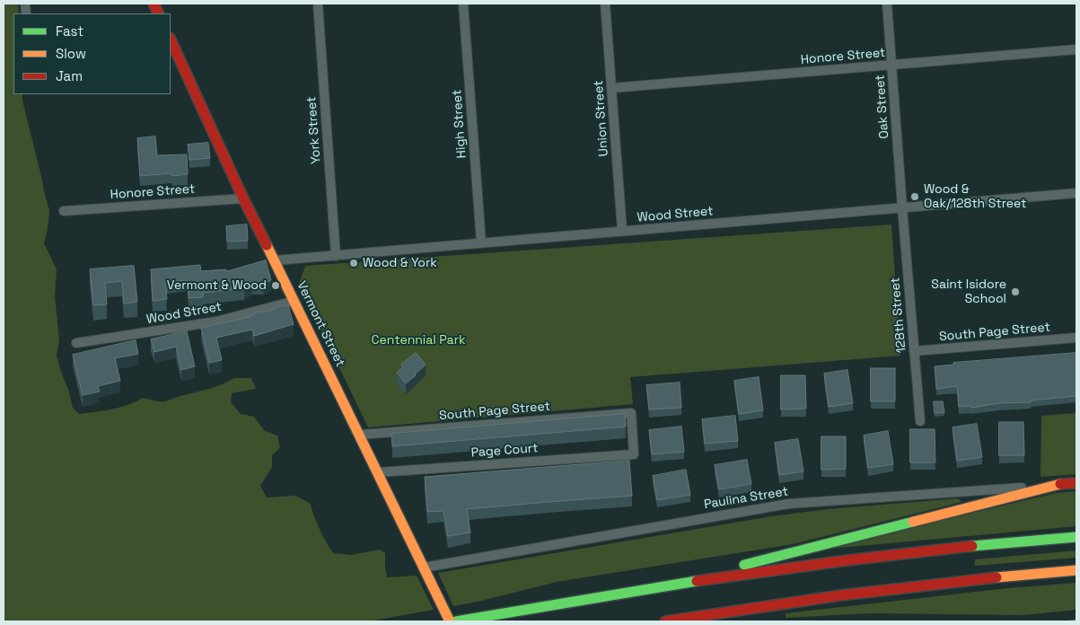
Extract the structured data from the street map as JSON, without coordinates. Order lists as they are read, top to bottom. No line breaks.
{"streets":{"main road":["Vermont Street","Paulina Street"],"street":["Honore Street","Oak Street","Union Street","High Street","York Street","Wood Street","128th Street","South Page Street","Page Court"]},"crossings":[["Honore Street","Oak Street"],["Honore Street","Union Street"],["Honore Street","Vermont Street"],["Oak Street","Wood Street"],["Oak Street","128th Street"],["Union Street","Wood Street"],["High Street","Wood Street"],["York Street","Wood Street"],["Wood Street","128th Street"],["Wood Street","Vermont Street"],["128th Street","South Page Street"],["Vermont Street","South Page Street"],["Vermont Street","Page Court"],["Vermont Street","Paulina Street"],["South Page Street","Page Court"]],"parks":["Centennial Park"],"places":["Wood & Oak/128th Street","Wood & York","Vermont & Wood","Saint Isidore School"],"legend":["Fast","Slow","Jam"]}
